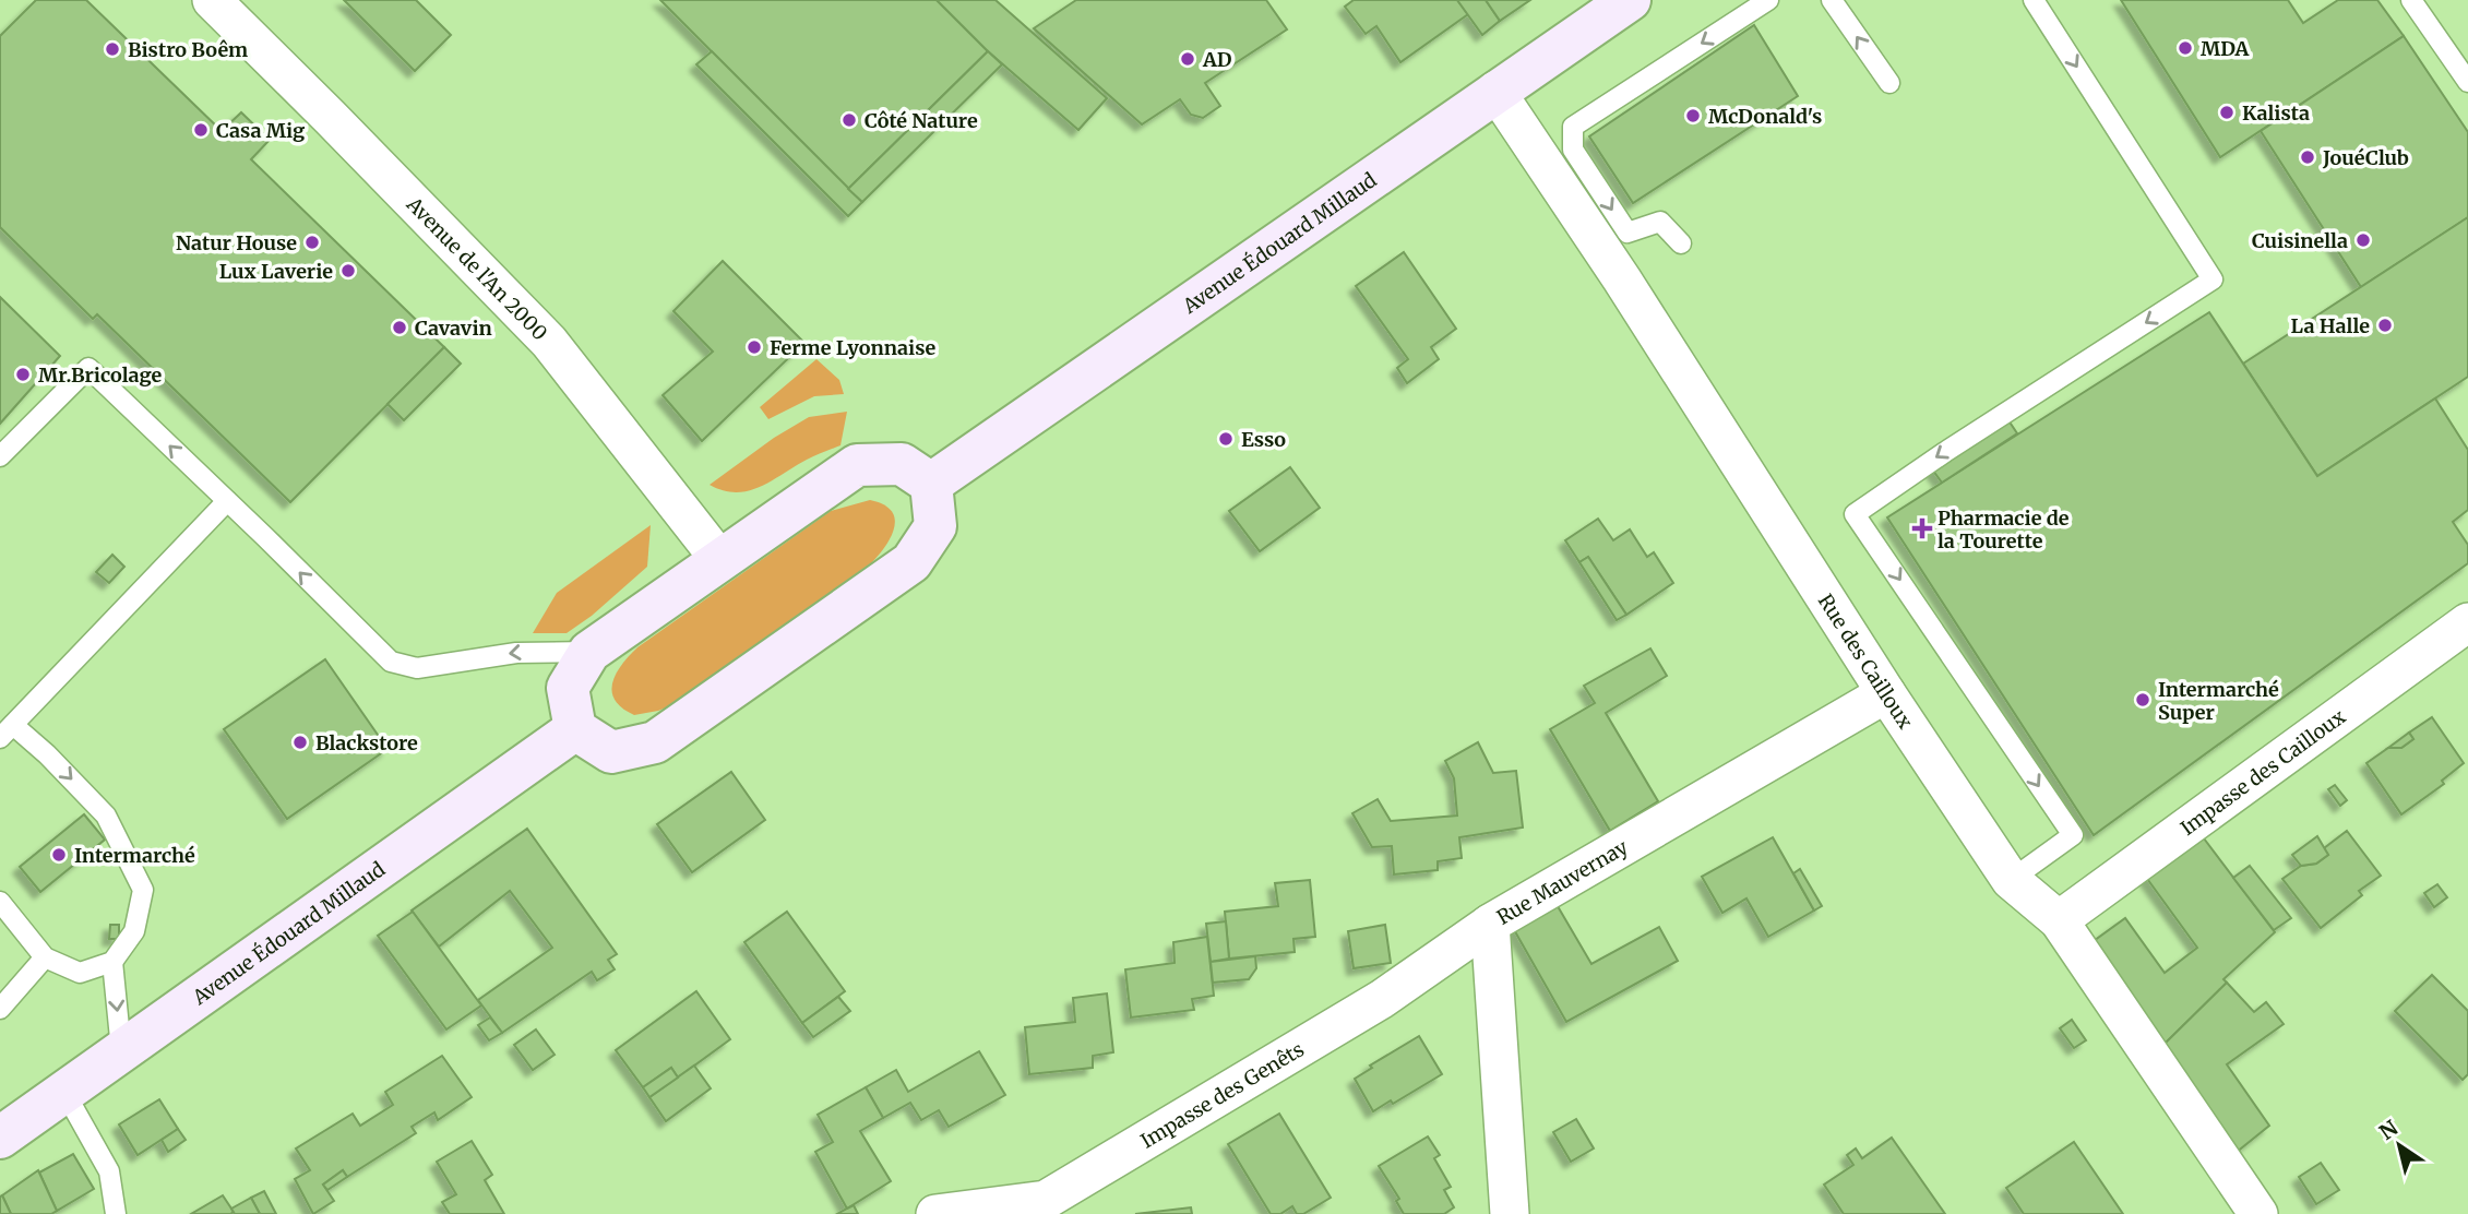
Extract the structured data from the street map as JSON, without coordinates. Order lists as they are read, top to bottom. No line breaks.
{"streets":{"main road":["Avenue Édouard Millaud"],"street":["Avenue de l'An 2000","Rue des Cailloux","Impasse des Cailloux","Rue Mauvernay","Impasse des Genêts"]},"crossings":[["Avenue Édouard Millaud","Rue des Cailloux"],["Rue des Cailloux","Impasse des Cailloux"],["Rue des Cailloux","Rue Mauvernay"],["Rue Mauvernay","Impasse des Genêts"]],"places":{"other":["MDA","Bistro Boêm","AD","Kalista","McDonald's","Côté Nature","Casa Mig","JouéClub","Cuisinella","Natur House","Lux Laverie","La Halle","Cavavin","Ferme Lyonnaise","Mr.Bricolage","Esso","Intermarché Super","Blackstore","Intermarché"],"health":["Pharmacie de la Tourette"]},"north":"top left"}
